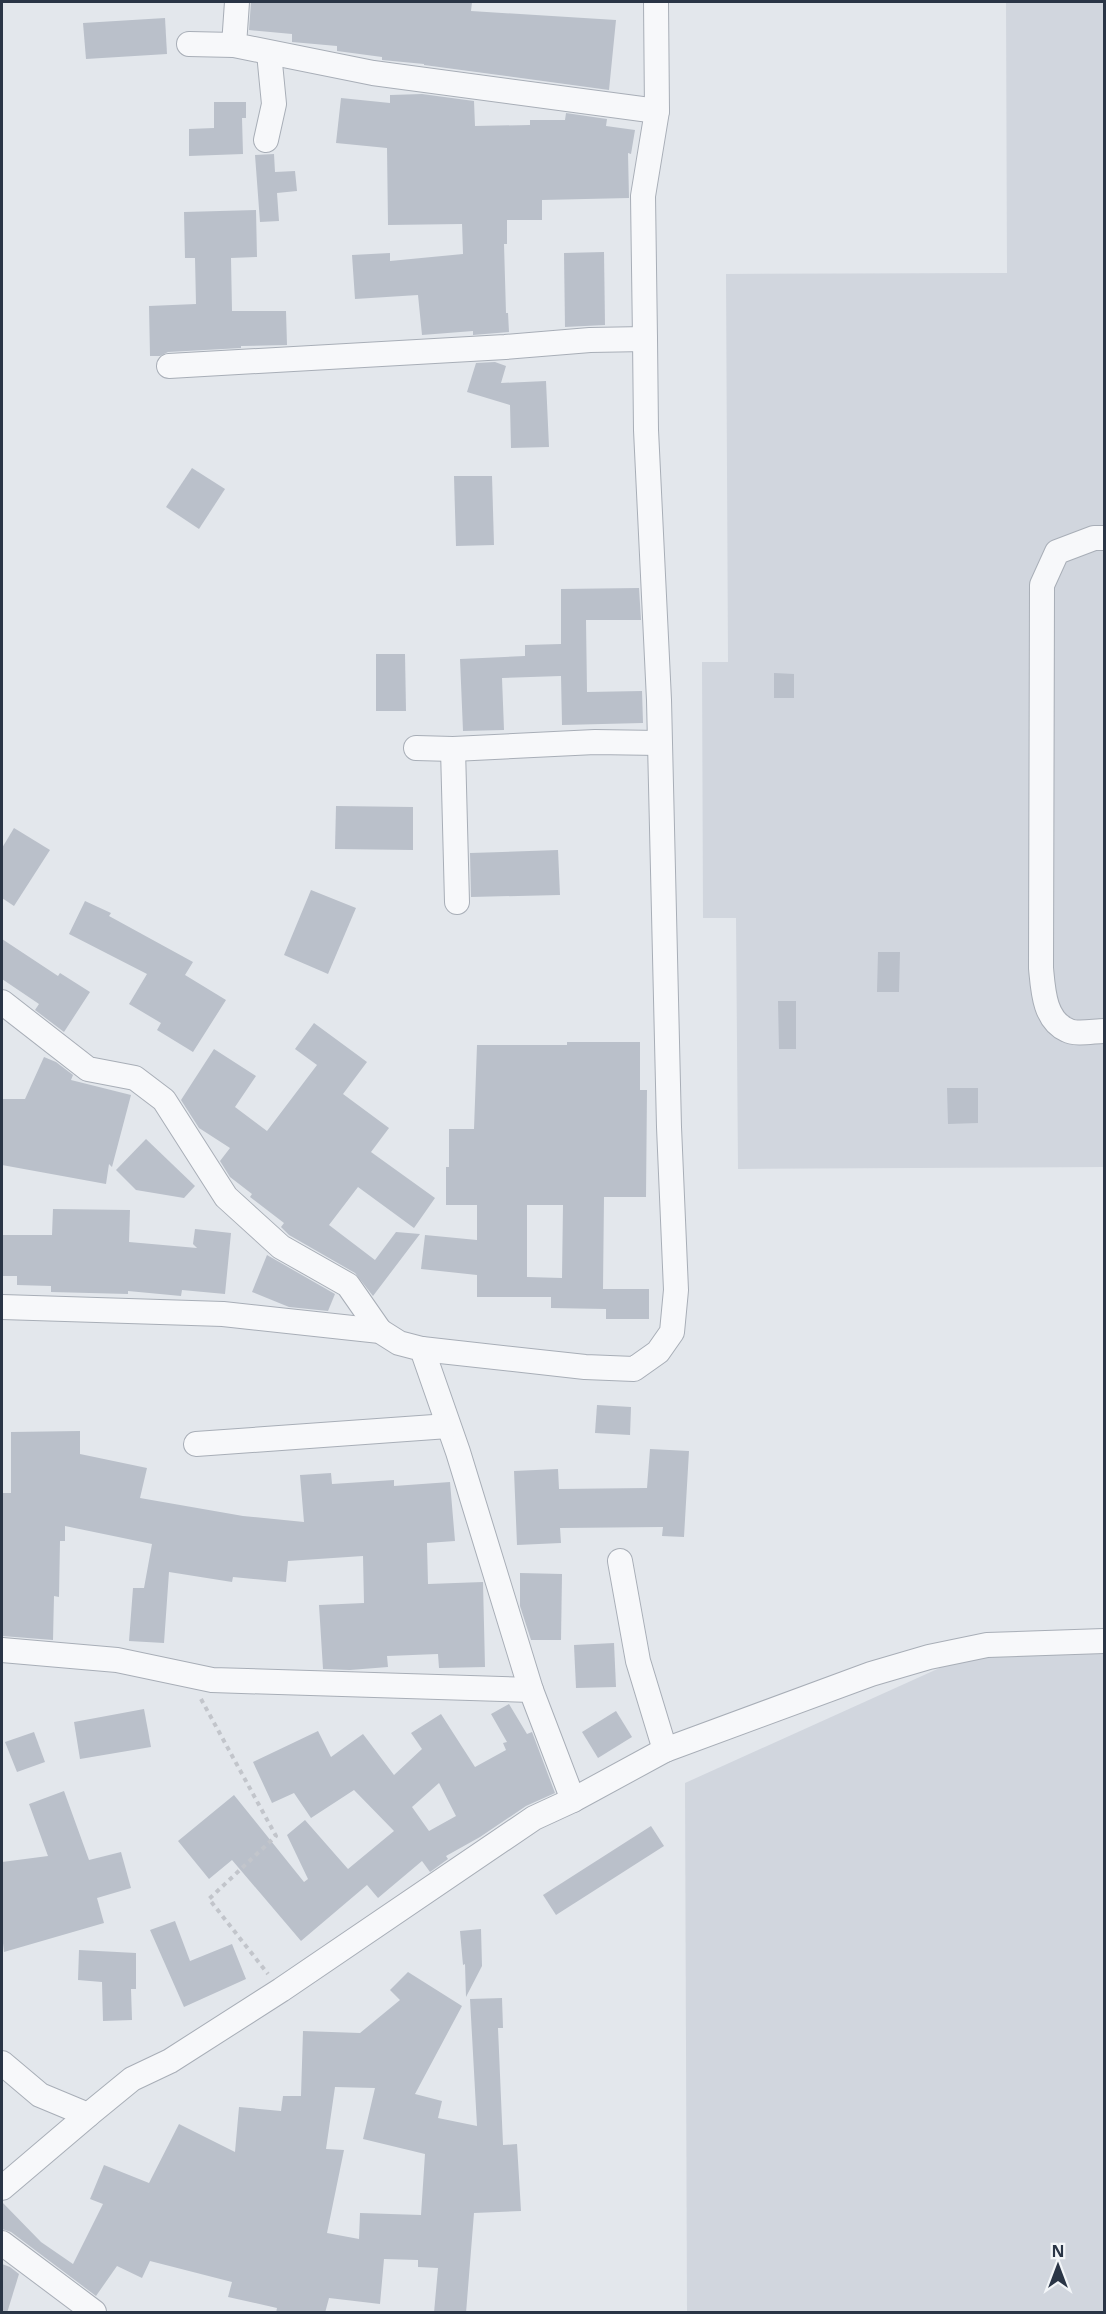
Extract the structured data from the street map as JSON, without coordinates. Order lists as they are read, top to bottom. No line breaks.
{"north":"top"}
